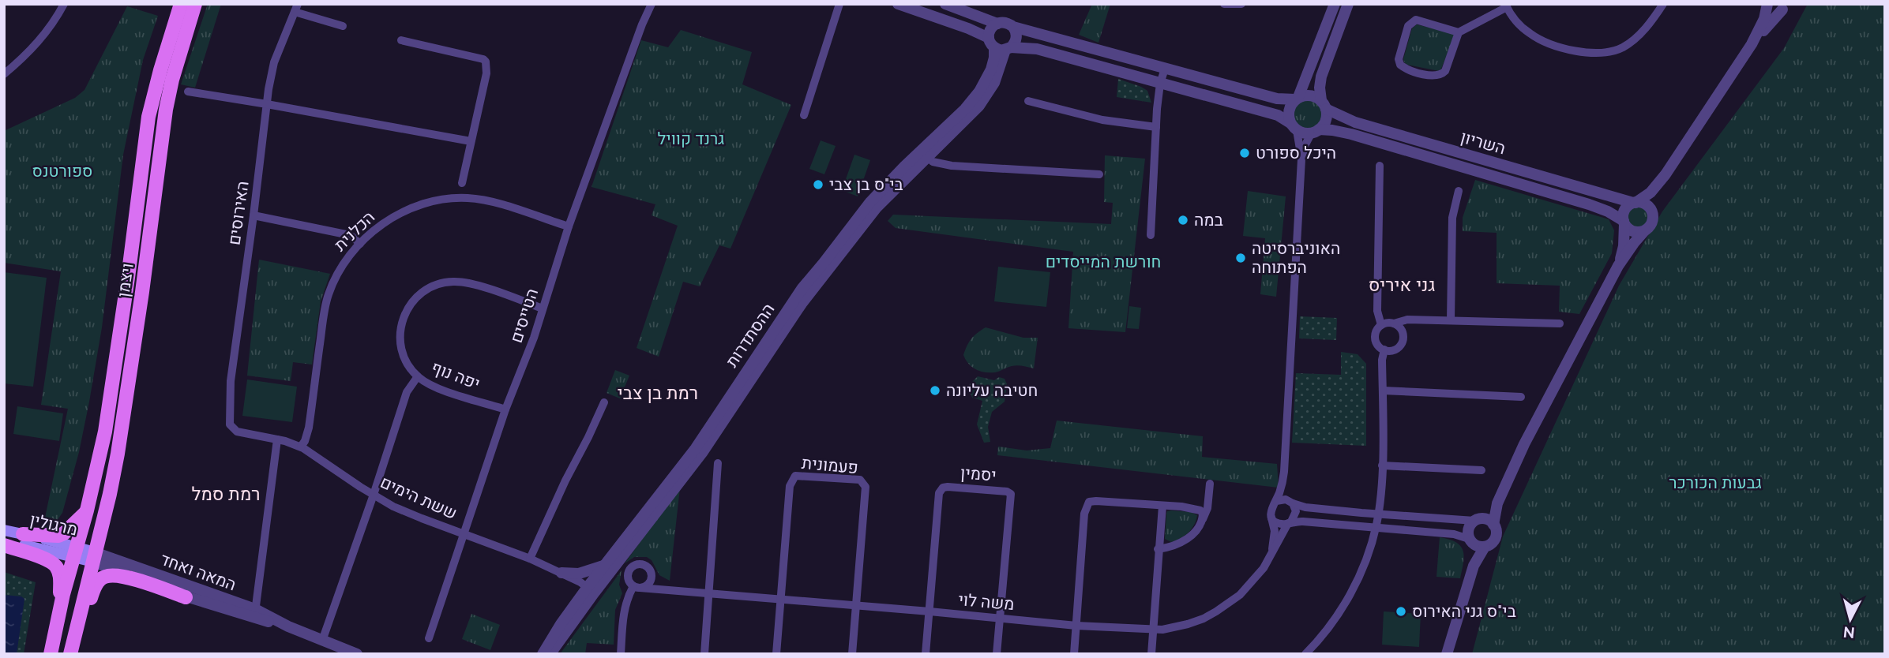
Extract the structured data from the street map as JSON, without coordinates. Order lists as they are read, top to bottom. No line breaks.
{"streets":{"main road":["ויצמן","מרגולין"],"street":["השריון","האירוסים","הכלנית","הטייסים","ההסתדרות","יפה נוף","פעמונית","יסמין","ששת הימים","המאה ואחד","משה לוי"]},"crossings":[["האירוסים","ששת הימים"],["הכלנית","הטייסים"],["הכלנית","ששת הימים"],["ויצמן","מרגולין"],["ויצמן","המאה ואחד"],["הטייסים","יפה נוף"],["הטייסים","ששת הימים"],["ההסתדרות","ששת הימים"],["פעמונית","משה לוי"],["יסמין","משה לוי"],["מרגולין","המאה ואחד"]],"districts":["גני איריס","רמת בן צבי","רמת סמל"],"parks":["גרנד קוויל","ספורטנס","חורשת המייסדים","גבעות הכורכר"],"places":["היכל ספורט","בי\"ס בן צבי","במה","האוניברסיטה הפתוחה","חטיבה עליונה","בי\"ס גני האירוס"],"north":"bottom"}
